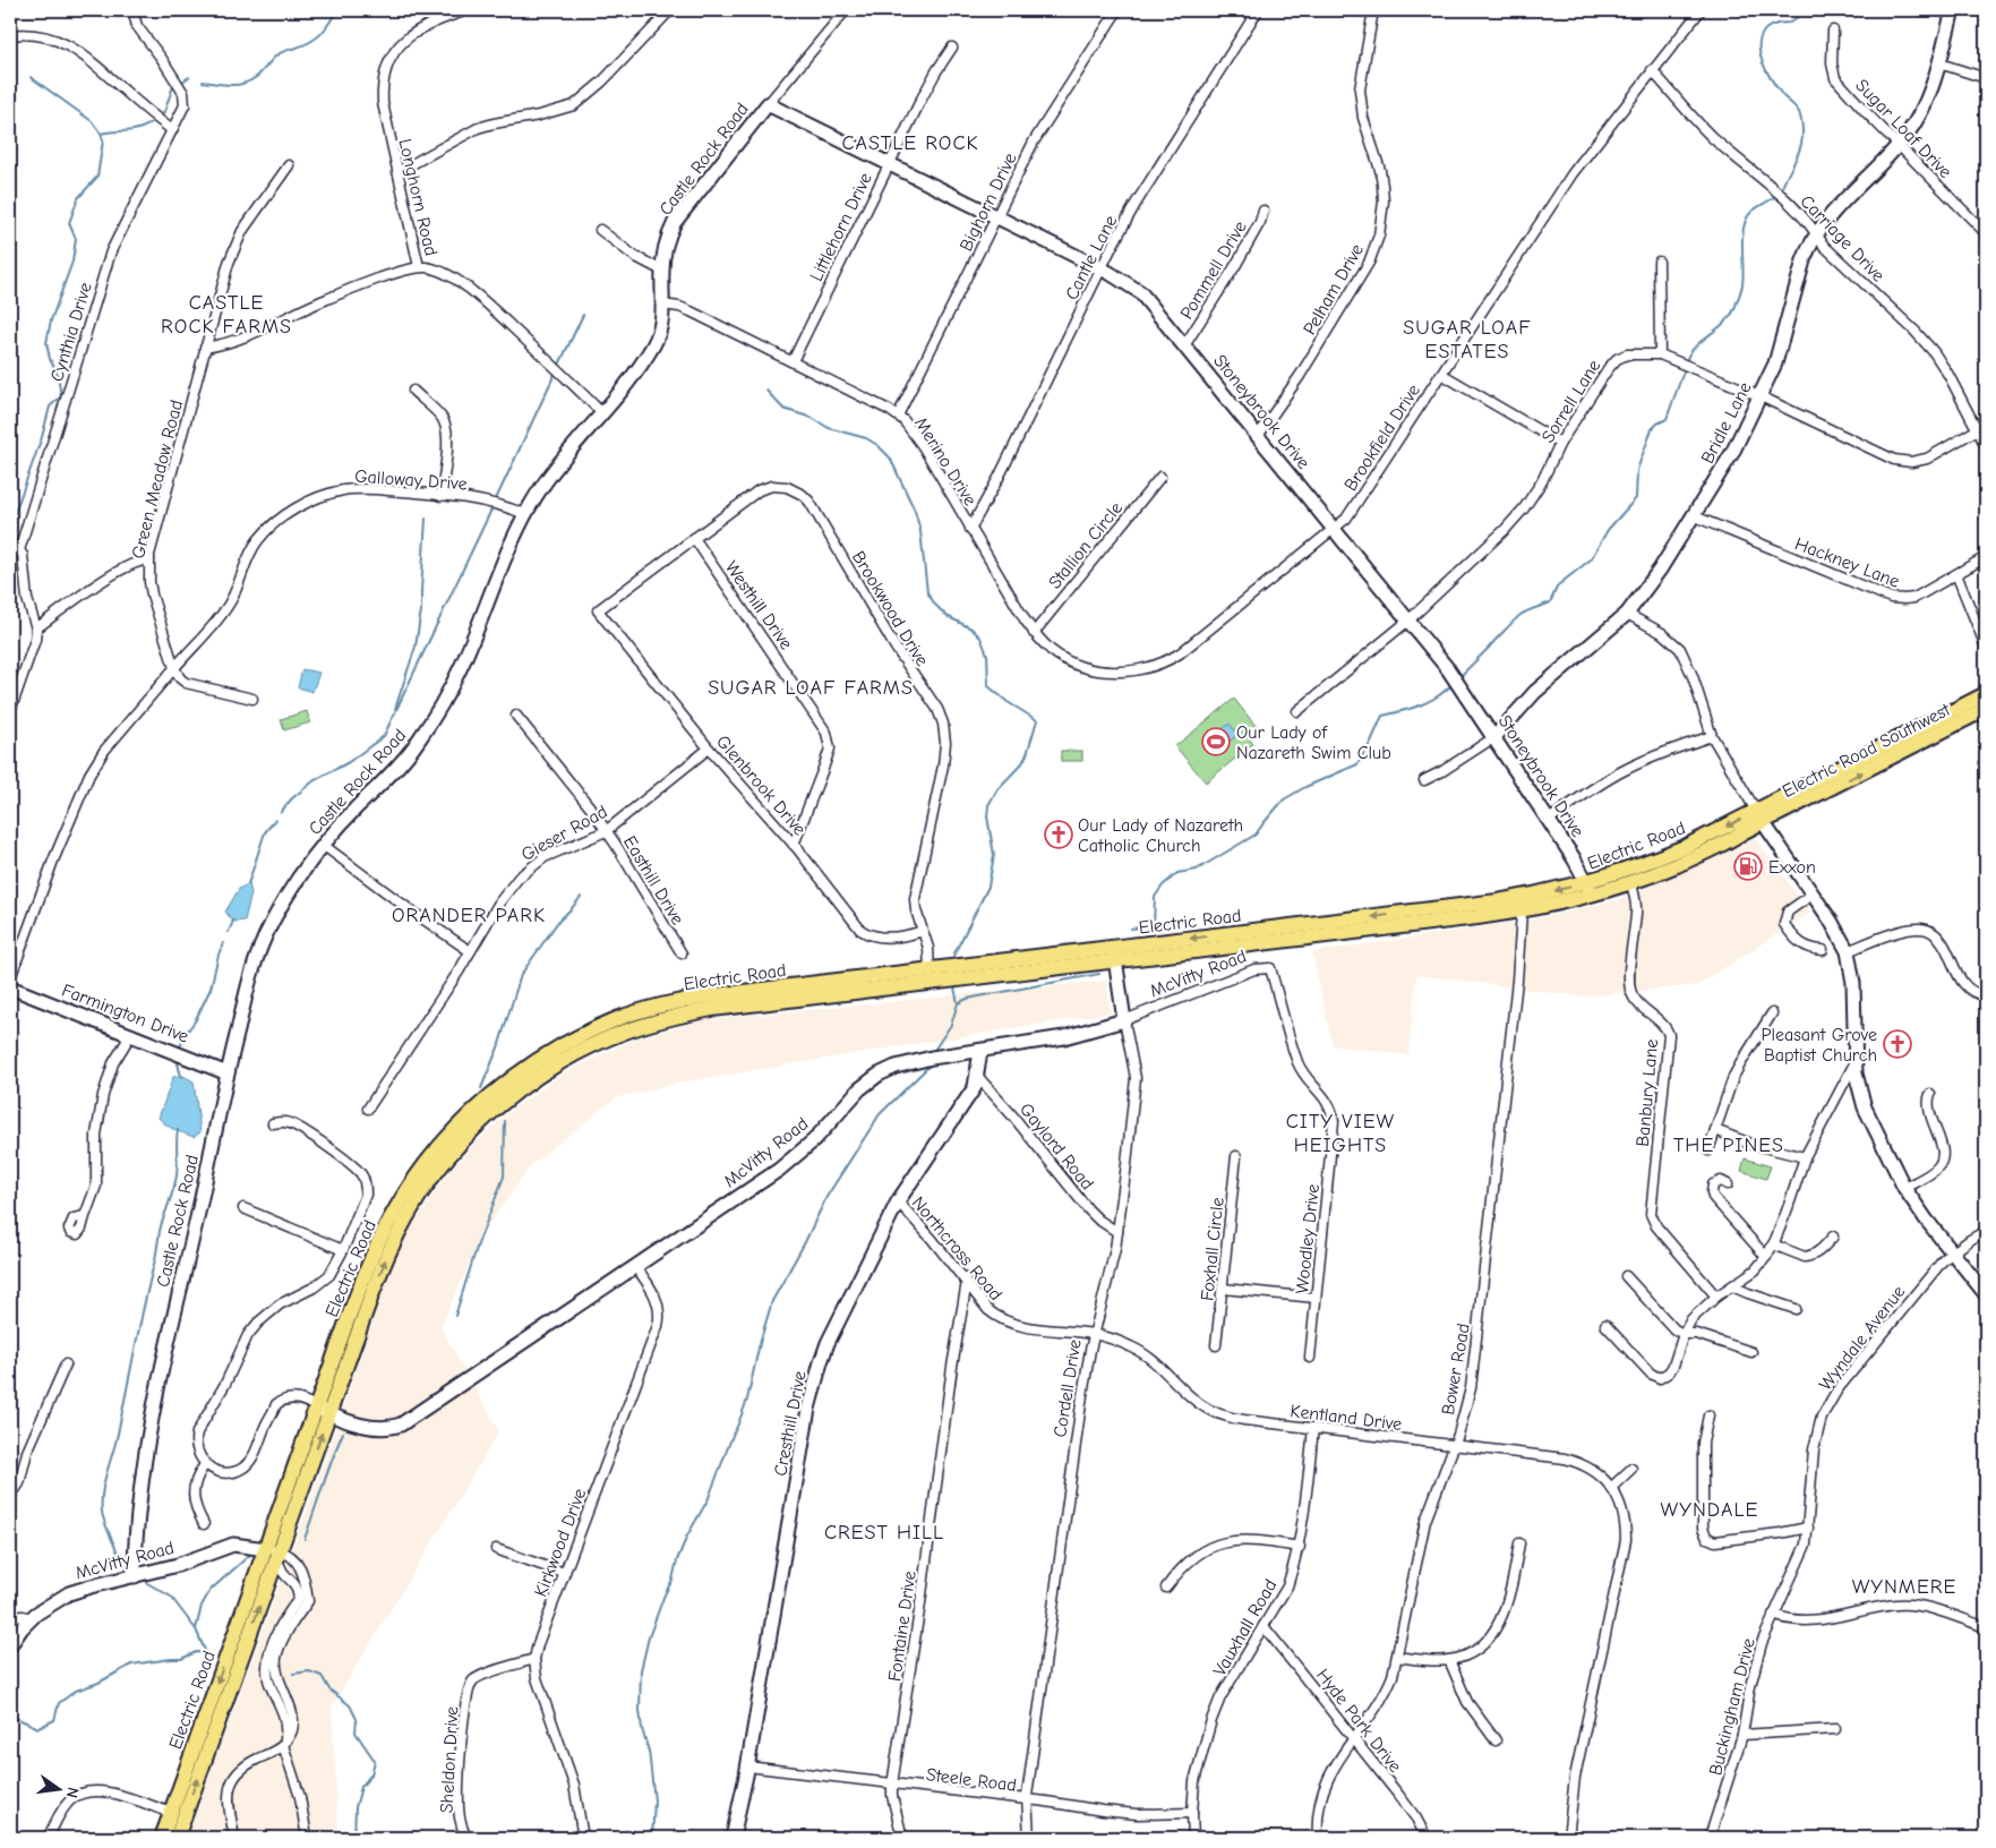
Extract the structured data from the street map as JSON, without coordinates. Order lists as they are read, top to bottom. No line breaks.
{"streets":{"main road":["Electric Road Southwest","Electric Road"],"street":["Sugar Loaf Drive","Castle Rock Road","Longhorn Road","Bighorn Drive","Littlehorn Drive","Carriage Drive","Cantle Lane","Pommell Drive","Pelham Drive","Cynthia Drive","Sorrell Lane","Stoneybrook Drive","Bridle Lane","Brookfield Drive","Merino Drive","Green Meadow Road","Galloway Drive","Stallion Circle","Hackney Lane","Westhill Drive","Brookwood Drive","Glenbrook Drive","Gieser Road","Easthill Drive","McVitty Road","Farmington Drive","Banbury Lane","Gaylord Road","Woodley Drive","Northcross Road","Foxhall Circle","Wyndale Avenue","Bower Road","Cordell Drive","Kentland Drive","Cresthill Drive","Kirkwood Drive","Fontaine Drive","Vauxhall Road","Buckingham Drive","Hyde Park Drive","Sheldon Drive","Steele Road"]},"crossings":[["Sugar Loaf Drive","Bridle Lane"],["Castle Rock Road","Longhorn Road"],["Castle Rock Road","Stoneybrook Drive"],["Castle Rock Road","Merino Drive"],["Castle Rock Road","Galloway Drive"],["Castle Rock Road","McVitty Road"],["Castle Rock Road","Farmington Drive"],["Bighorn Drive","Stoneybrook Drive"],["Bighorn Drive","Merino Drive"],["Littlehorn Drive","Stoneybrook Drive"],["Littlehorn Drive","Merino Drive"],["Carriage Drive","Sorrell Lane"],["Carriage Drive","Bridle Lane"],["Carriage Drive","Brookfield Drive"],["Cantle Lane","Stoneybrook Drive"],["Cantle Lane","Merino Drive"],["Pommell Drive","Stoneybrook Drive"],["Pelham Drive","Stoneybrook Drive"],["Sorrell Lane","Stoneybrook Drive"],["Sorrell Lane","Bridle Lane"],["Stoneybrook Drive","Bridle Lane"],["Stoneybrook Drive","Brookfield Drive"],["Stoneybrook Drive","Electric Road"],["Bridle Lane","Hackney Lane"],["Brookfield Drive","Merino Drive"],["Merino Drive","Stallion Circle"],["Green Meadow Road","Galloway Drive"],["Westhill Drive","Brookwood Drive"],["Westhill Drive","Glenbrook Drive"],["Brookwood Drive","Glenbrook Drive"],["Brookwood Drive","Electric Road"],["Electric Road Southwest","Electric Road"],["Glenbrook Drive","Gieser Road"],["Gieser Road","Easthill Drive"],["Electric Road","McVitty Road"],["Electric Road","Banbury Lane"],["Electric Road","Bower Road"],["Electric Road","Cordell Drive"],["McVitty Road","Woodley Drive"],["McVitty Road","Cordell Drive"],["McVitty Road","Cresthill Drive"],["McVitty Road","Kirkwood Drive"],["Gaylord Road","Cordell Drive"],["Gaylord Road","Cresthill Drive"],["Northcross Road","Cordell Drive"],["Northcross Road","Kentland Drive"],["Northcross Road","Cresthill Drive"],["Northcross Road","Fontaine Drive"],["Wyndale Avenue","Buckingham Drive"],["Bower Road","Kentland Drive"],["Bower Road","Hyde Park Drive"],["Cordell Drive","Kentland Drive"],["Cordell Drive","Steele Road"],["Kentland Drive","Vauxhall Road"],["Cresthill Drive","Steele Road"],["Kirkwood Drive","Sheldon Drive"],["Fontaine Drive","Steele Road"],["Vauxhall Road","Hyde Park Drive"],["Vauxhall Road","Steele Road"]],"districts":["CASTLE ROCK","CASTLE ROCK FARMS","SUGAR LOAF ESTATES","SUGAR LOAF FARMS","ORANDER PARK","CITY VIEW HEIGHTS","THE PINES","WYNDALE","CREST HILL","WYNMERE"],"places":{"sports":["Our Lady of Nazareth Swim Club"],"church":["Our Lady of Nazareth Catholic Church","Pleasant Grove Baptist Church"],"fuel station":["Exxon"]},"north":"right"}
